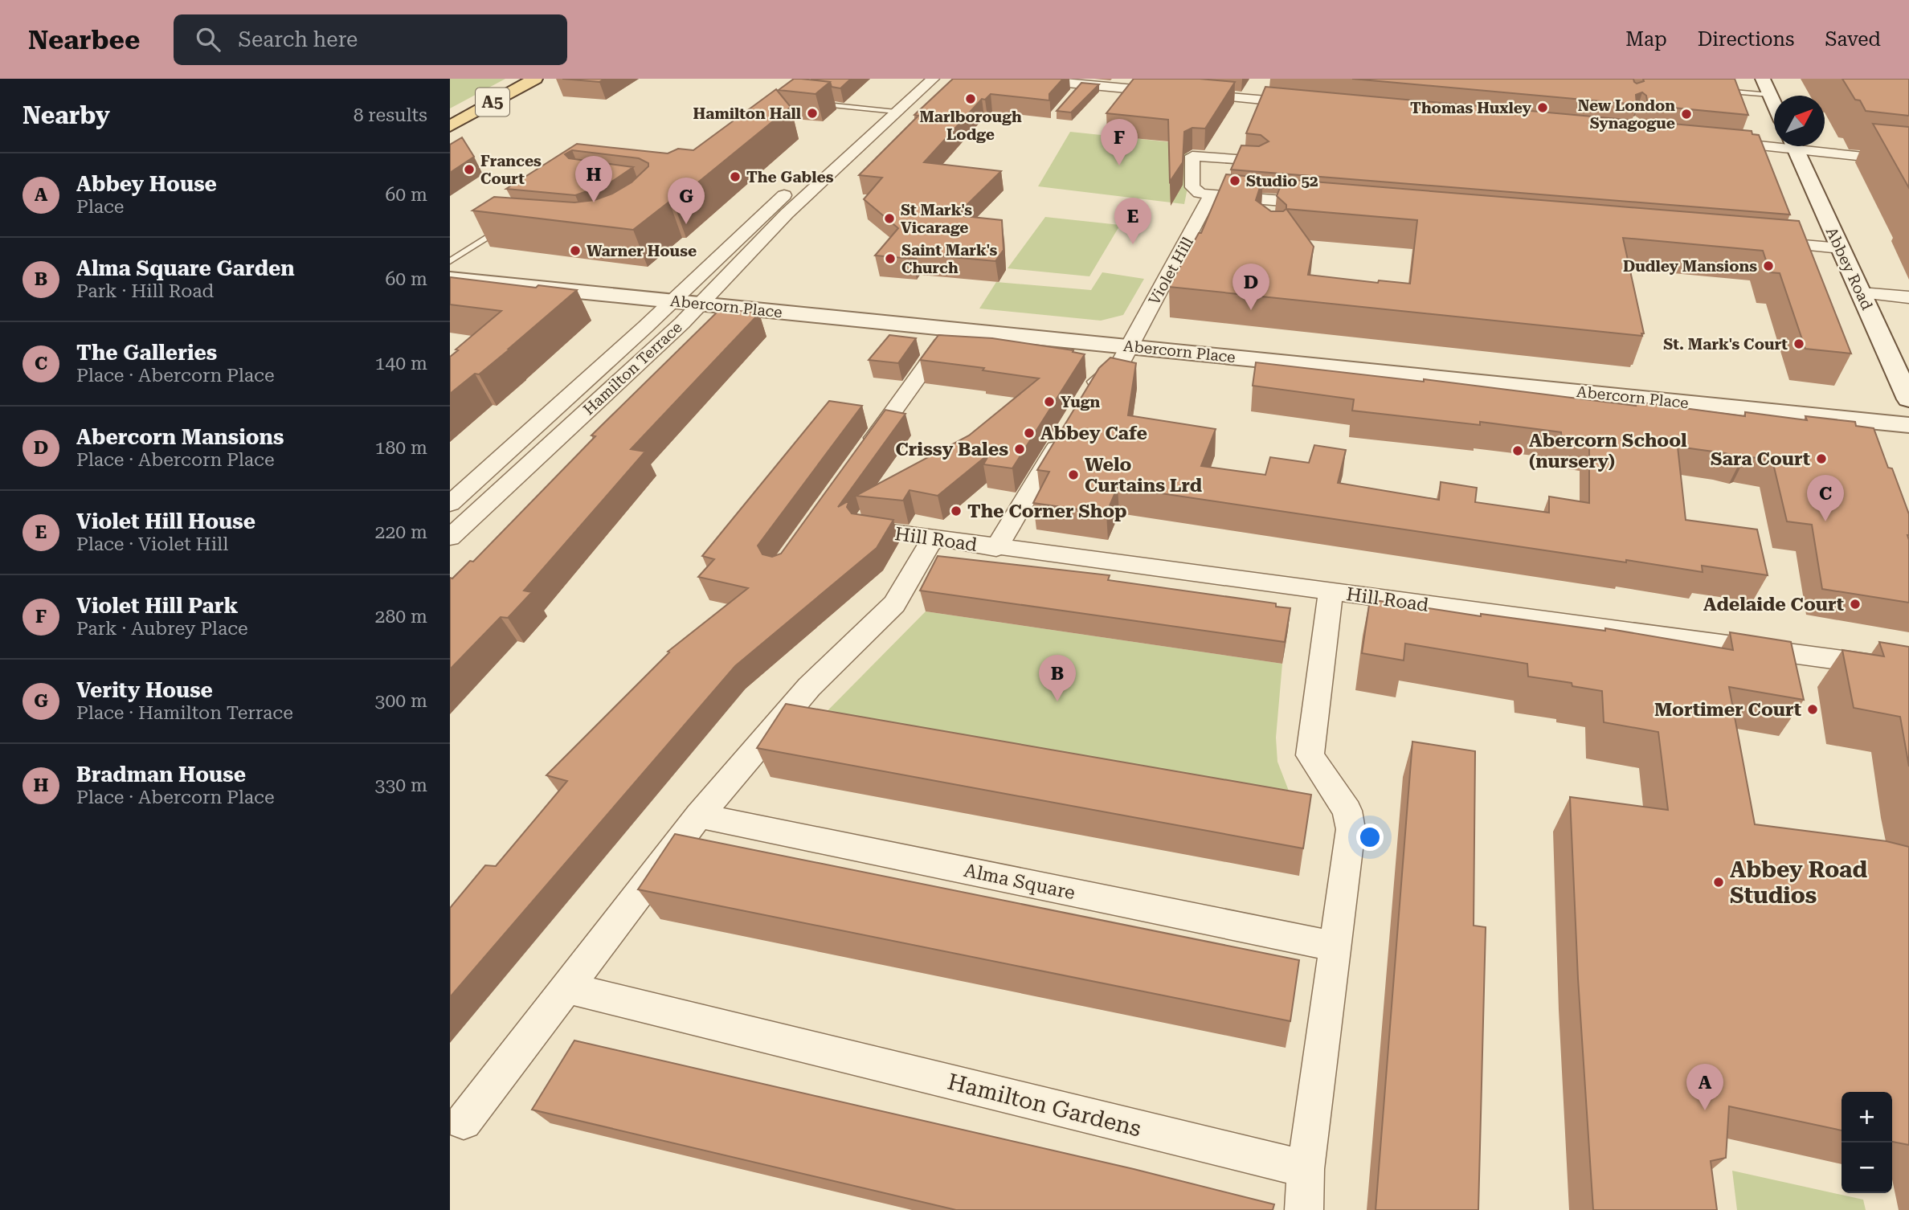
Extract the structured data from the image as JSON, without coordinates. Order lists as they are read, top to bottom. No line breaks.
{"streets":{"main road":["A5"],"street":["Abbey Road","Violet Hill","Abercorn Place","Hamilton Terrace","Hill Road","Alma Square","Hamilton Gardens"]},"crossings":[["Violet Hill","Abercorn Place"],["Abercorn Place","Hamilton Terrace"]],"places":["Marlborough Lodge","Thomas Huxley","Hamilton Hall","New London Synagogue","Frances Court","The Gables","Studio 52","St Mark's Vicarage","Warner House","Saint Mark's Church","Dudley Mansions","St. Mark's Court","Yugn","Abbey Cafe","Crissy Bales","Abercorn School (nursery)","Sara Court","Welo Curtains Lrd","The Corner Shop","Adelaide Court","Mortimer Court","Abbey Road Studios"],"north":"top right","page":{"header":"Nearbee","search":"Search here","nav":["Map","Directions","Saved"],"heading":["Nearby","8 results"],"pins":["F","H","G","E","D","C","B","A"],"list":[{"mark":"A","name":"Abbey House","note":"Place","value":"60 m"},{"mark":"B","name":"Alma Square Garden","note":"Park · Hill Road","value":"60 m"},{"mark":"C","name":"The Galleries","note":"Place · Abercorn Place","value":"140 m"},{"mark":"D","name":"Abercorn Mansions","note":"Place · Abercorn Place","value":"180 m"},{"mark":"E","name":"Violet Hill House","note":"Place · Violet Hill","value":"220 m"},{"mark":"F","name":"Violet Hill Park","note":"Park · Aubrey Place","value":"280 m"},{"mark":"G","name":"Verity House","note":"Place · Hamilton Terrace","value":"300 m"},{"mark":"H","name":"Bradman House","note":"Place · Abercorn Place","value":"330 m"}],"map_buttons":["+","−"]}}
